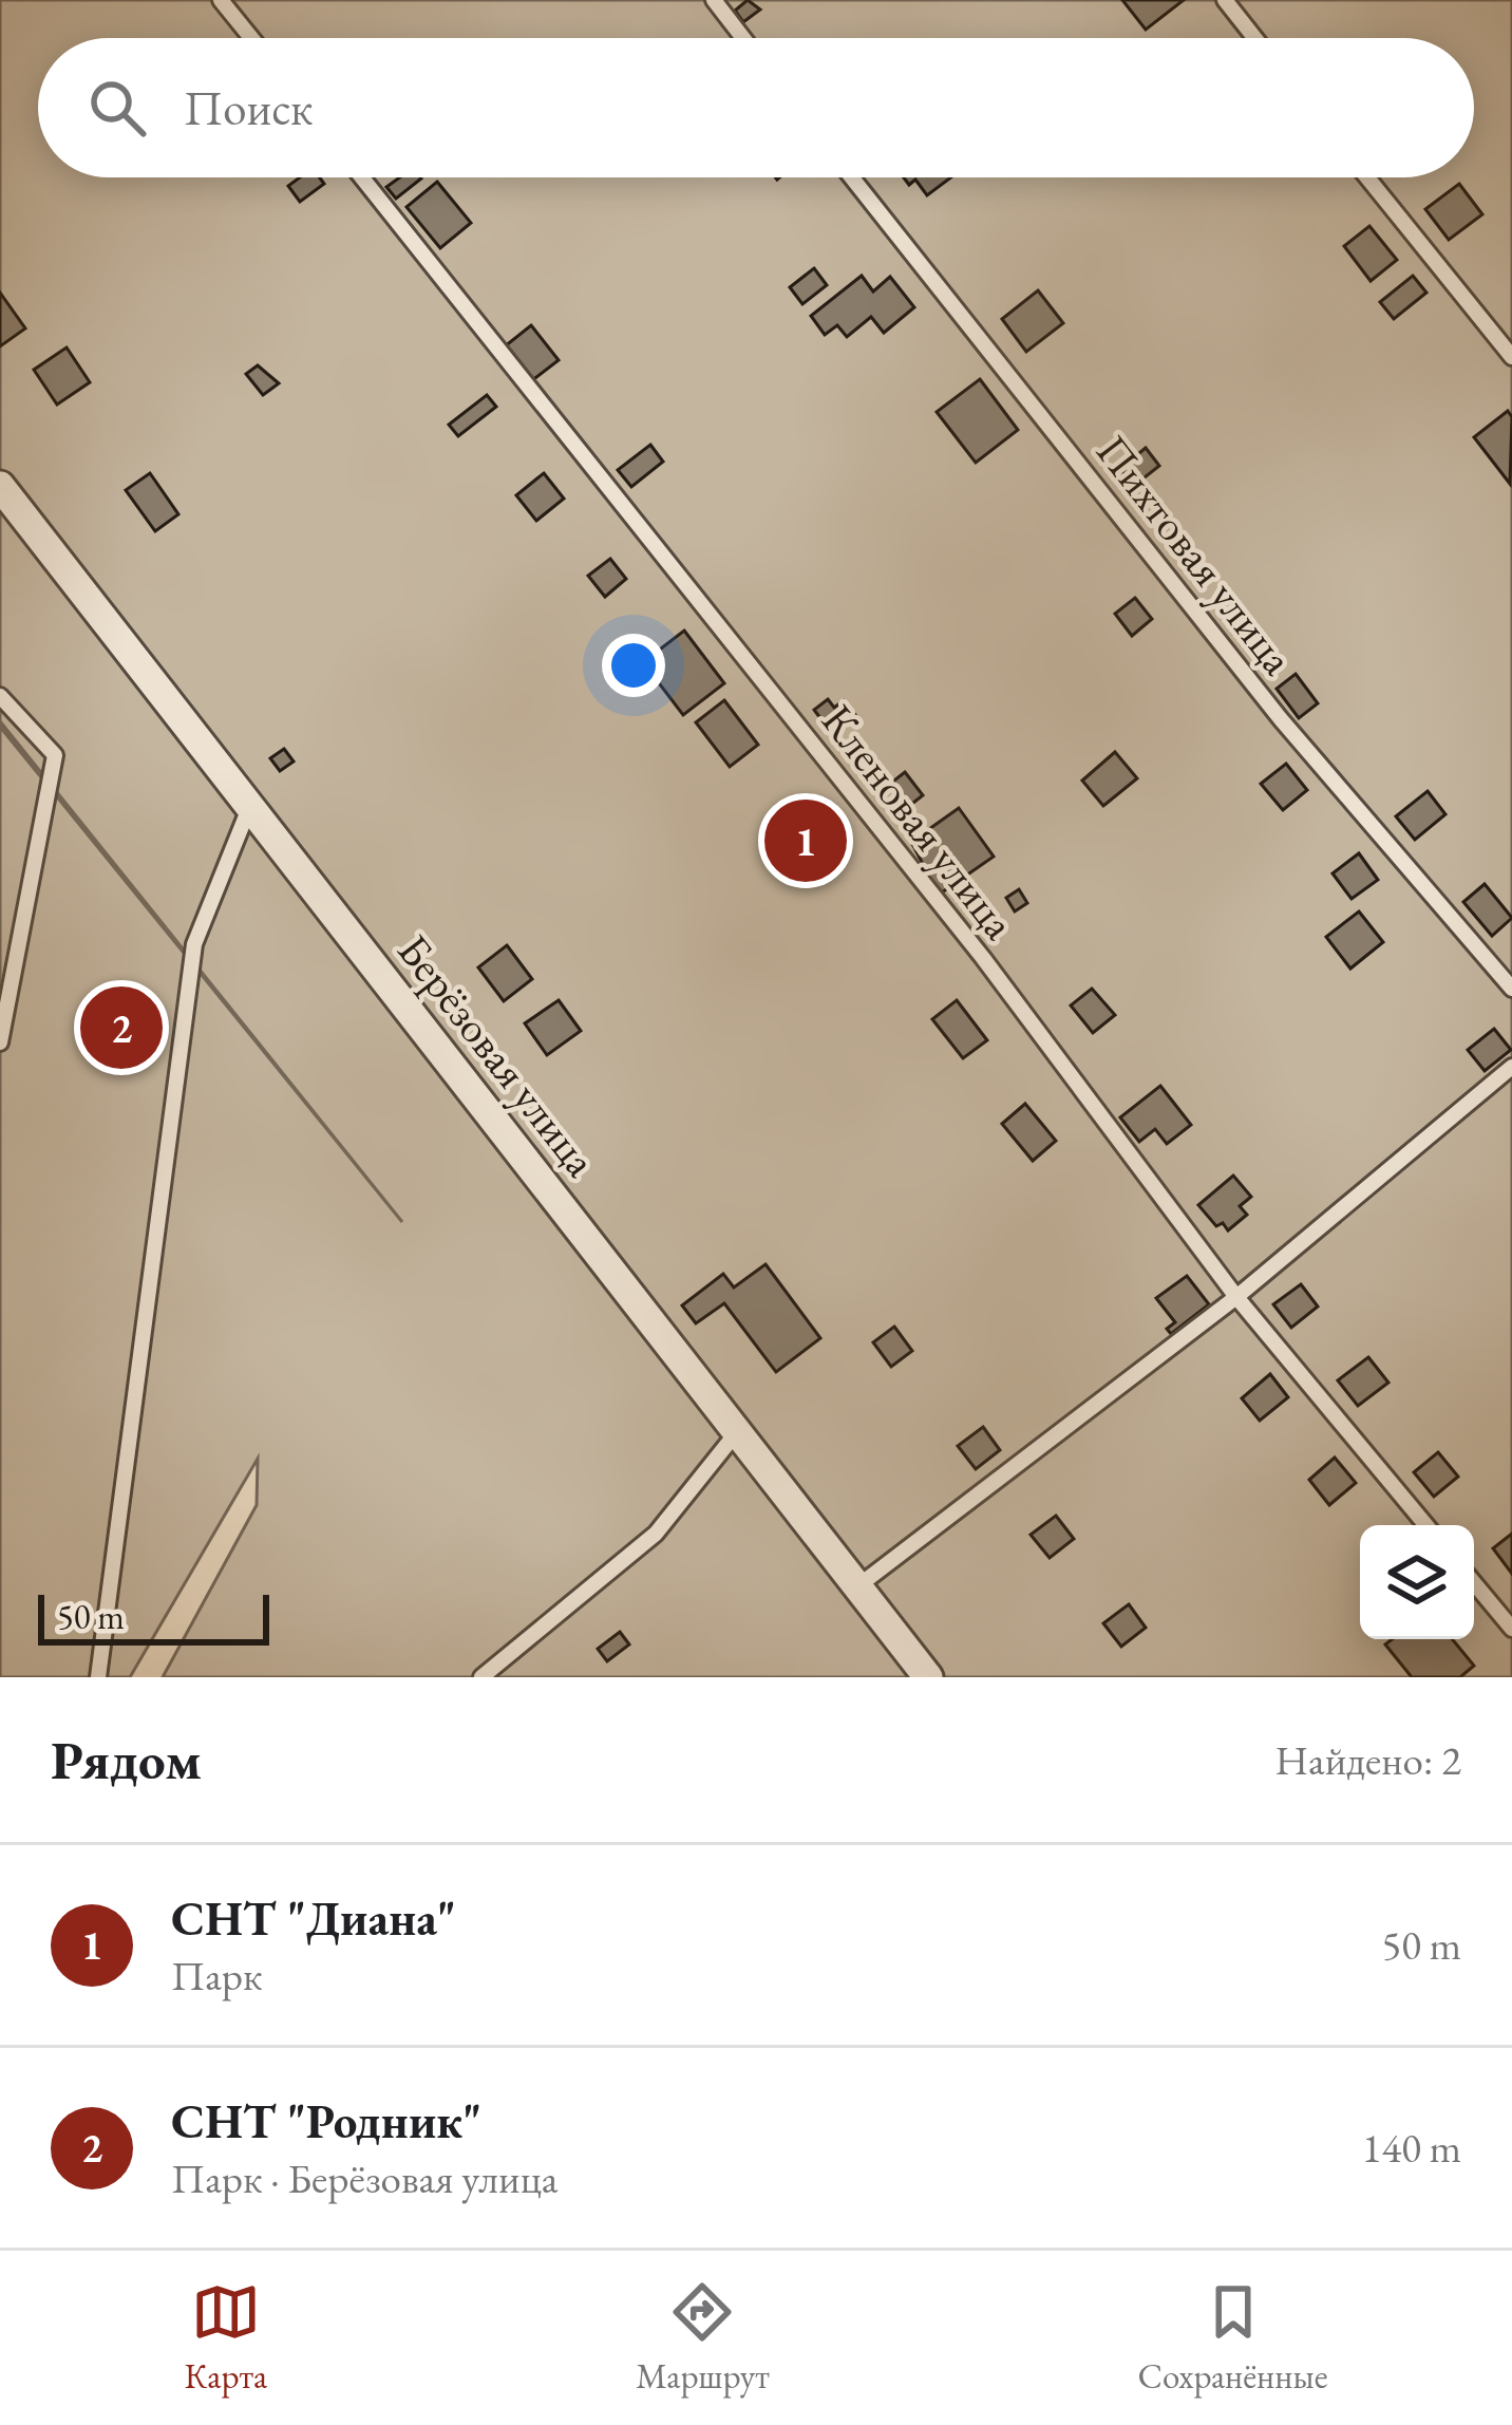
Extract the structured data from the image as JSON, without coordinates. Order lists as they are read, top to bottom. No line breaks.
{"streets":{"street":["Берёзовая улица"],"lane":["Пихтовая улица","Кленовая улица"]},"scale_bar":"50 m","page":{"search":"Поиск","pins":["1","2"],"scale":"50 m","heading":["Рядом","Найдено: 2"],"list":[{"mark":"1","name":"СНТ \"Диана\"","note":"Парк","value":"50 m"},{"mark":"2","name":"СНТ \"Родник\"","note":"Парк · Берёзовая улица","value":"140 m"}],"nav":["Карта","Маршрут","Сохранённые"]}}
